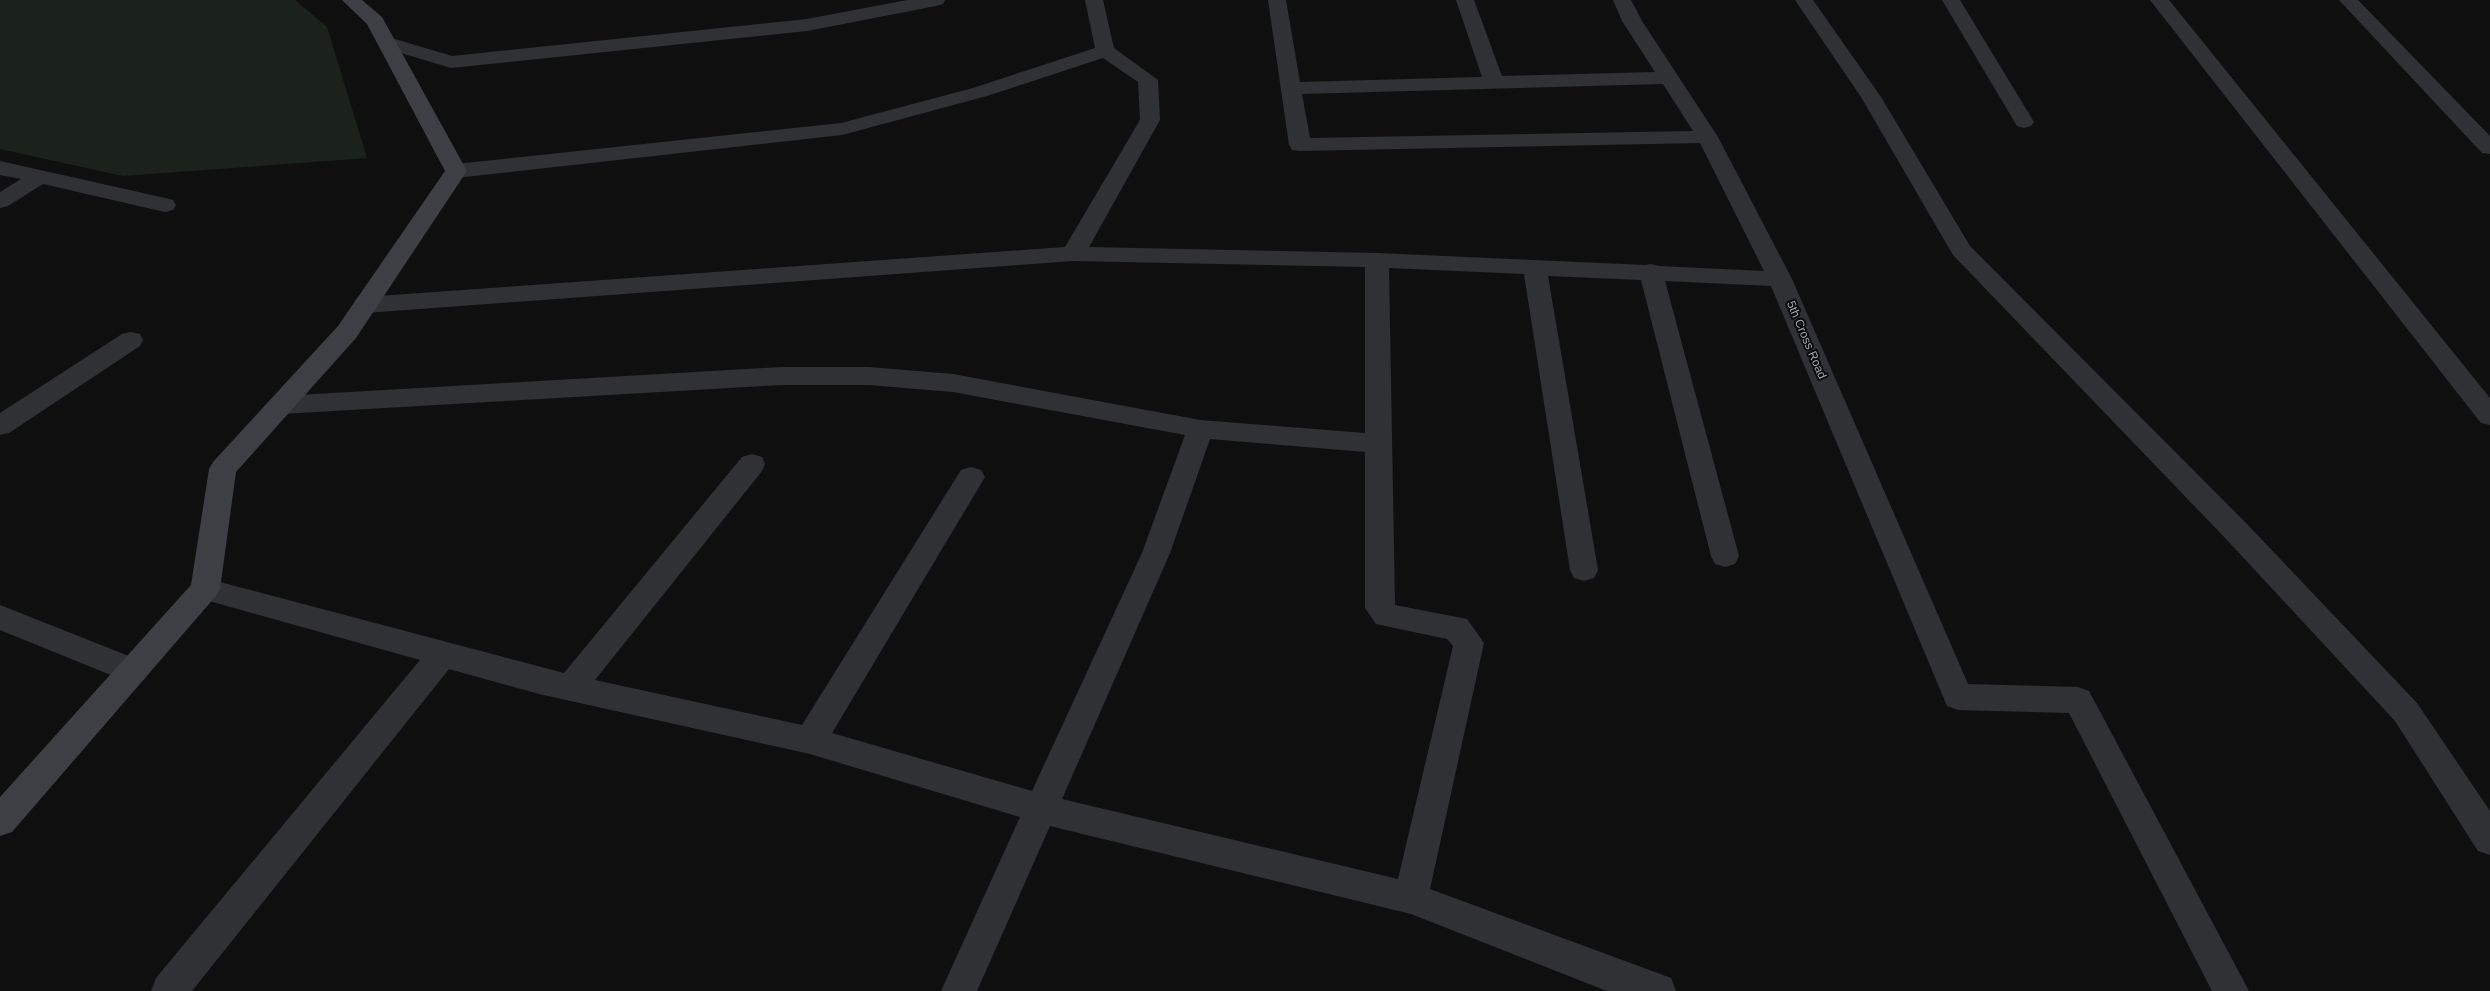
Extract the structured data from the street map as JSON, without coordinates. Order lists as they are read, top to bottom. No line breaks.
{"streets":{"street":["5th Cross Road"]}}
